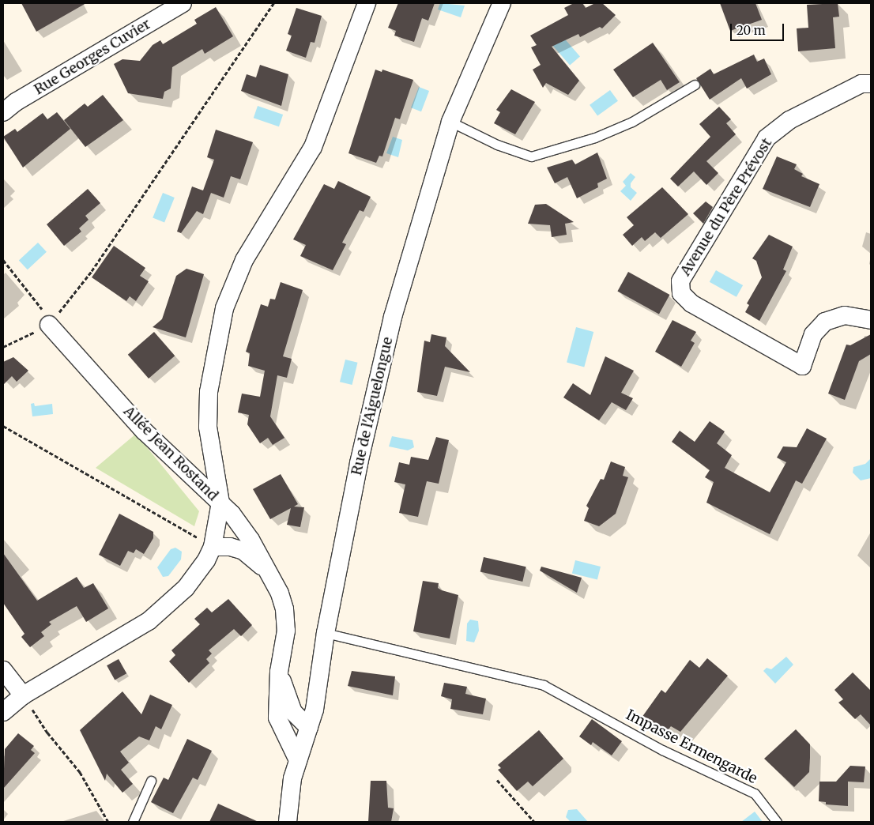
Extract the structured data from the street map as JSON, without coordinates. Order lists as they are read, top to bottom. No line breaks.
{"streets":{"street":["Rue Georges Cuvier","Avenue du Père Prévost","Rue de l'Aiguelongue","Allée Jean Rostand"],"lane":["Impasse Ermengarde"]},"crossings":[["Rue de l'Aiguelongue","Allée Jean Rostand"],["Rue de l'Aiguelongue","Impasse Ermengarde"]],"scale_bar":"20 m"}
